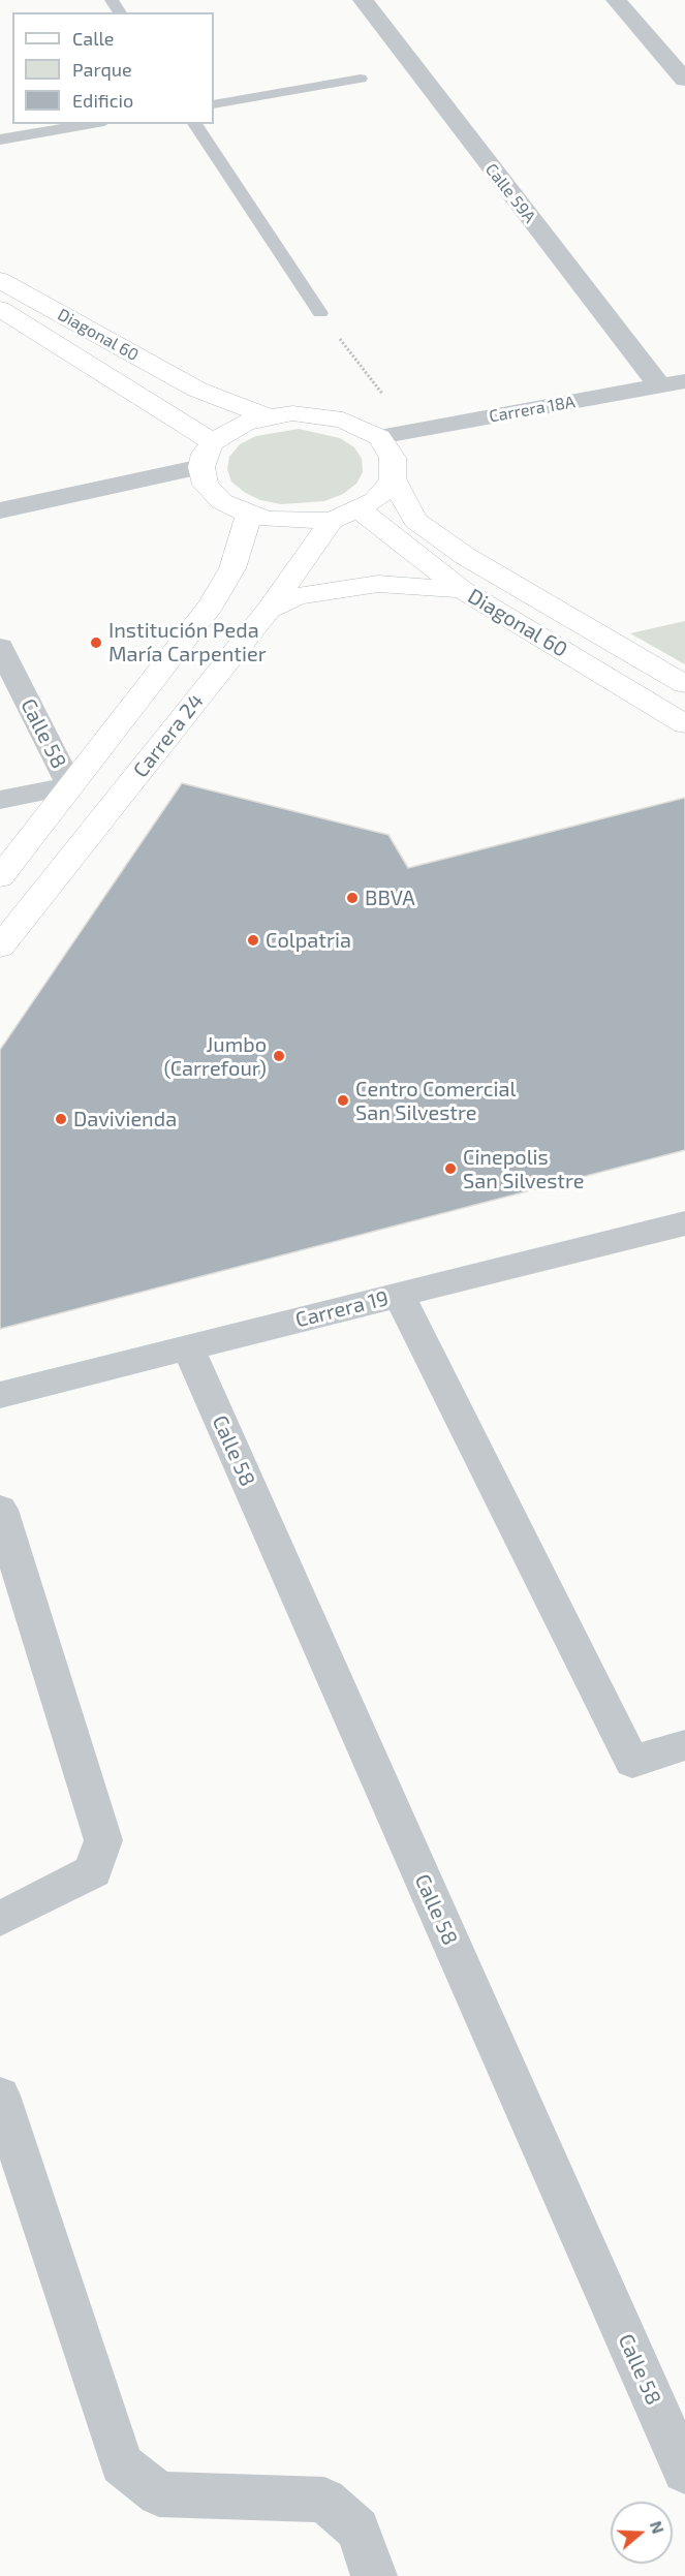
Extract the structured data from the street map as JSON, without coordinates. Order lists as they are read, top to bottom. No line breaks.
{"streets":{"street":["Calle 59A","Diagonal 60","Carrera 18A","Calle 58","Carrera 24","Carrera 19"]},"crossings":[["Calle 59A","Carrera 18A"],["Diagonal 60","Carrera 18A"],["Diagonal 60","Carrera 24"],["Carrera 18A","Carrera 24"],["Calle 58","Carrera 19"]],"places":["Institución Peda María Carpentier","BBVA","Colpatria","Jumbo (Carrefour)","Centro Comercial San Silvestre","Davivienda","Cinepolis San Silvestre"],"legend":["Calle","Parque","Edificio"],"north":"right"}
